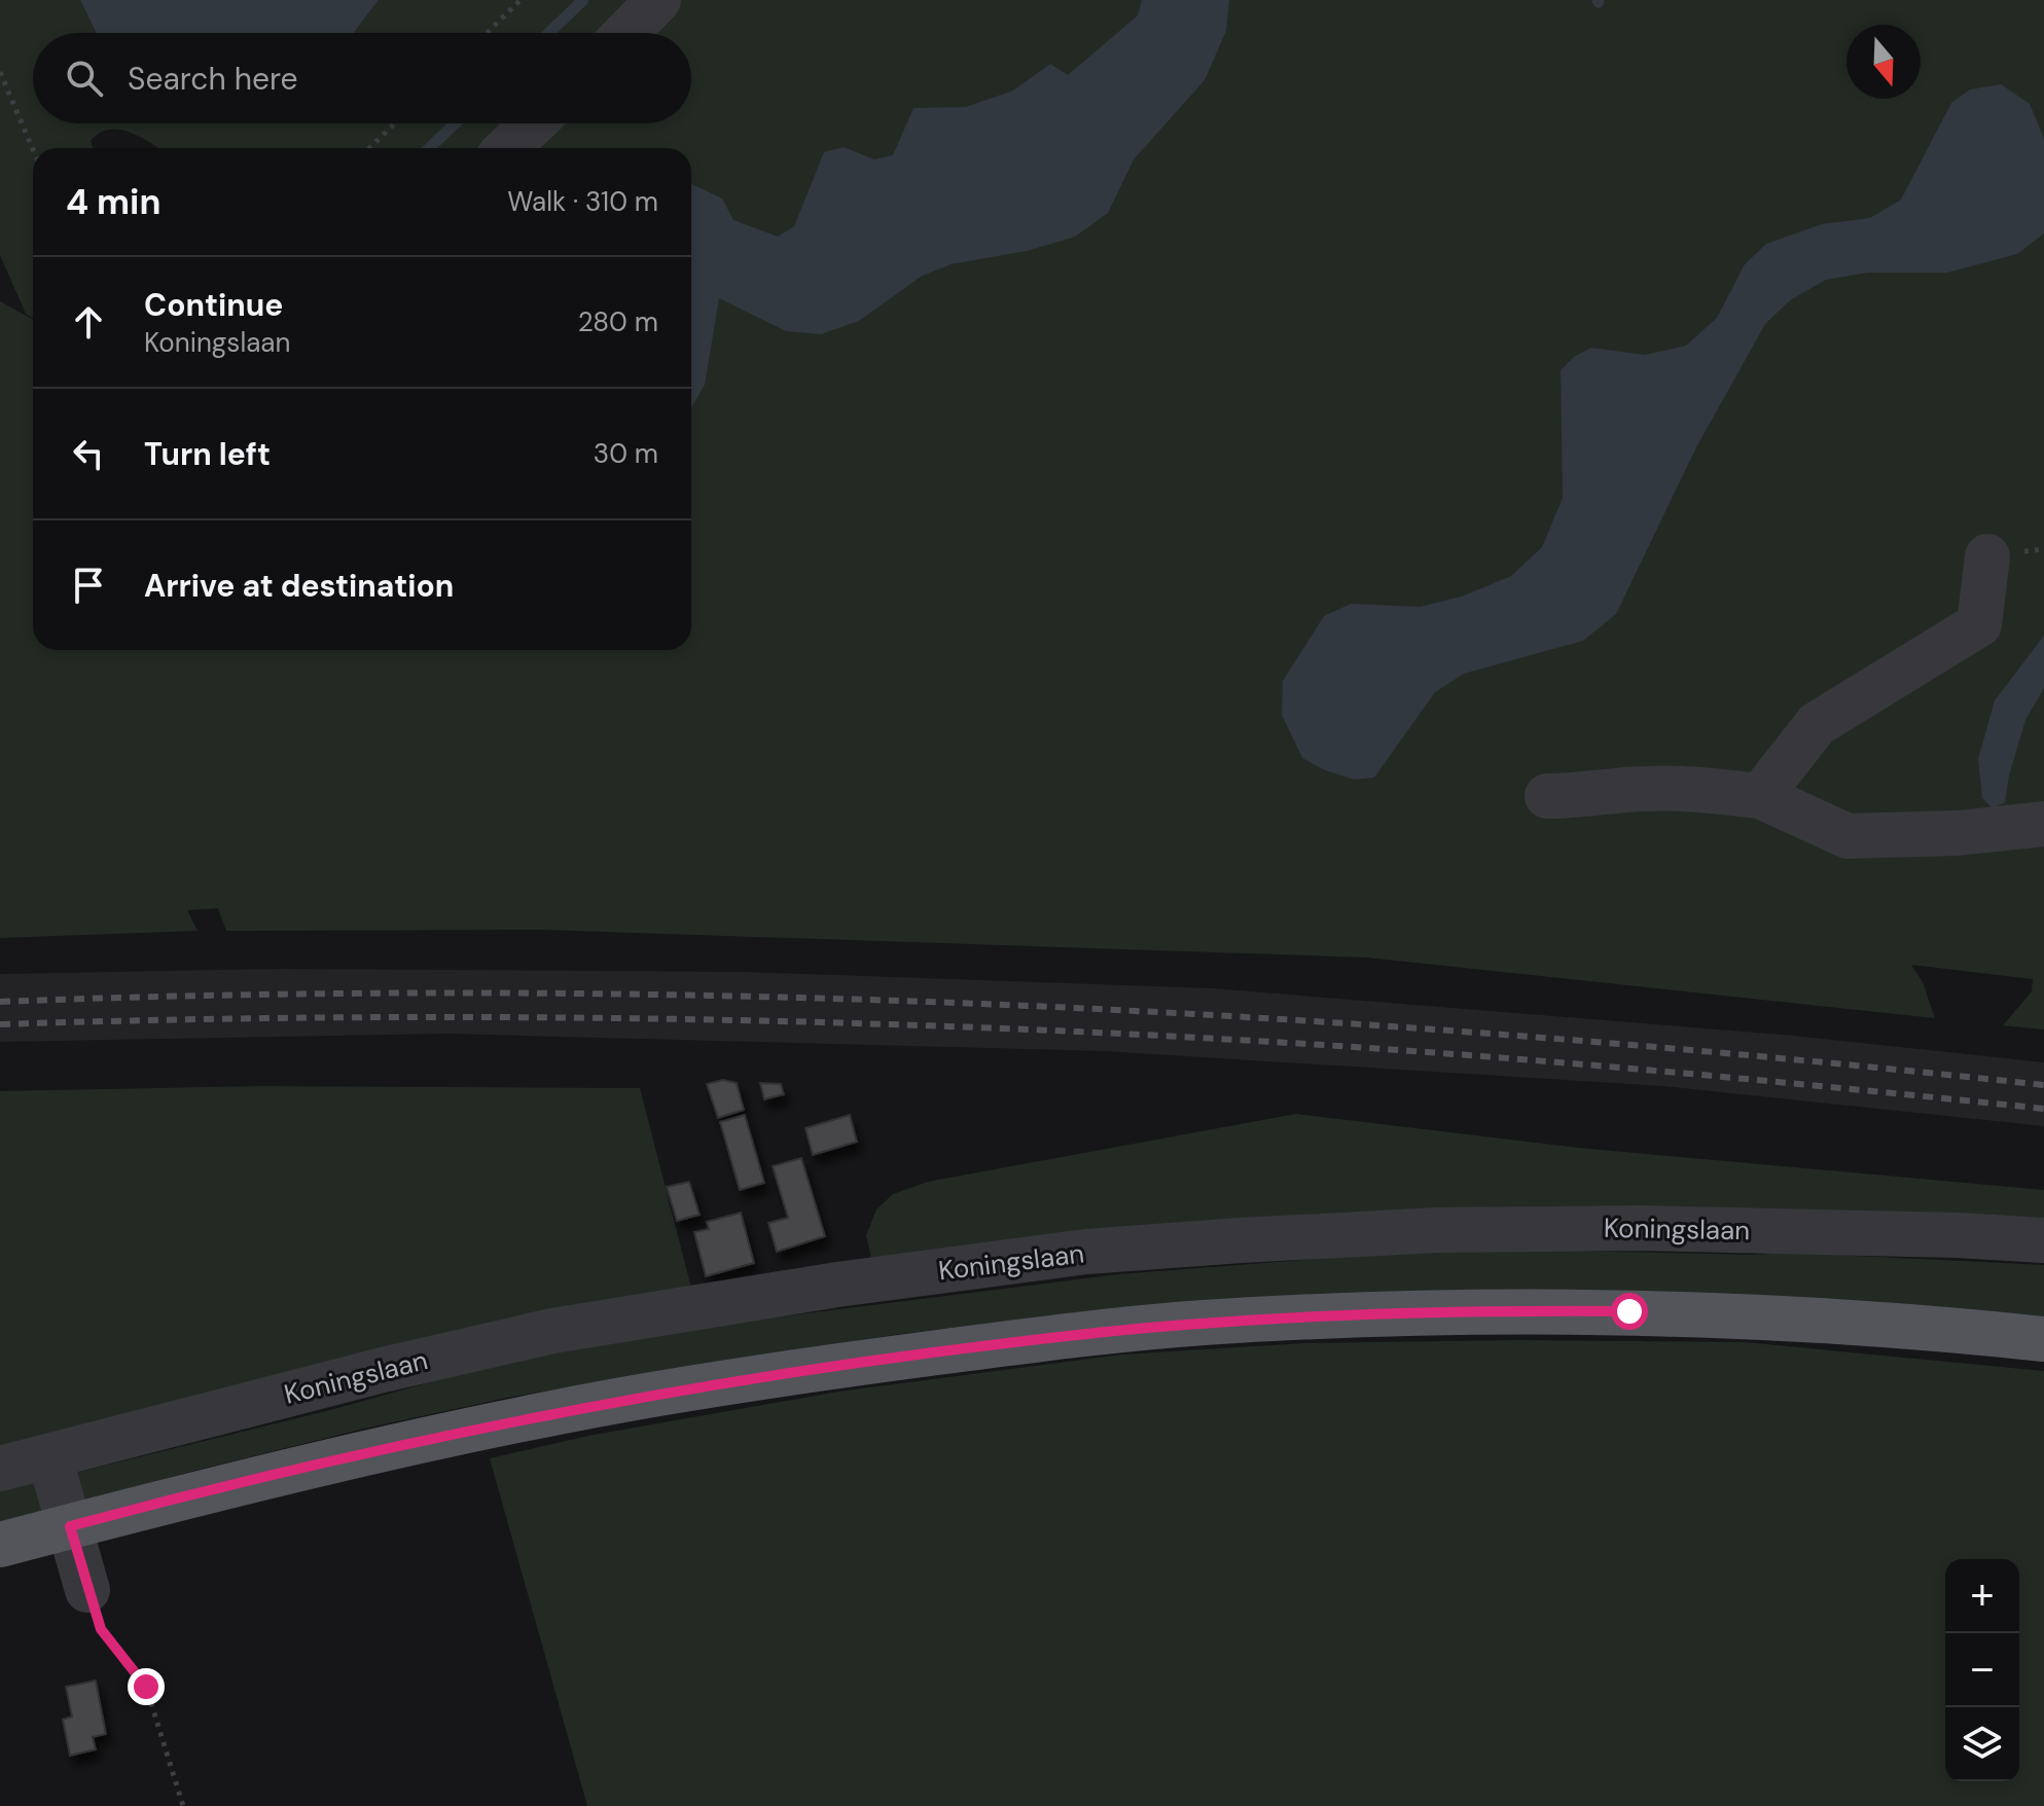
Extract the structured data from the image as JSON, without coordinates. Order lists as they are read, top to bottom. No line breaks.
{"streets":{"street":["Koningslaan"]},"north":"bottom","page":{"search":"Search here","heading":["4 min","Walk · 310 m"],"list":[["Continue","Koningslaan","280 m"],["Turn left","30 m"],"Arrive at destination"],"map_buttons":["+","−"]}}
